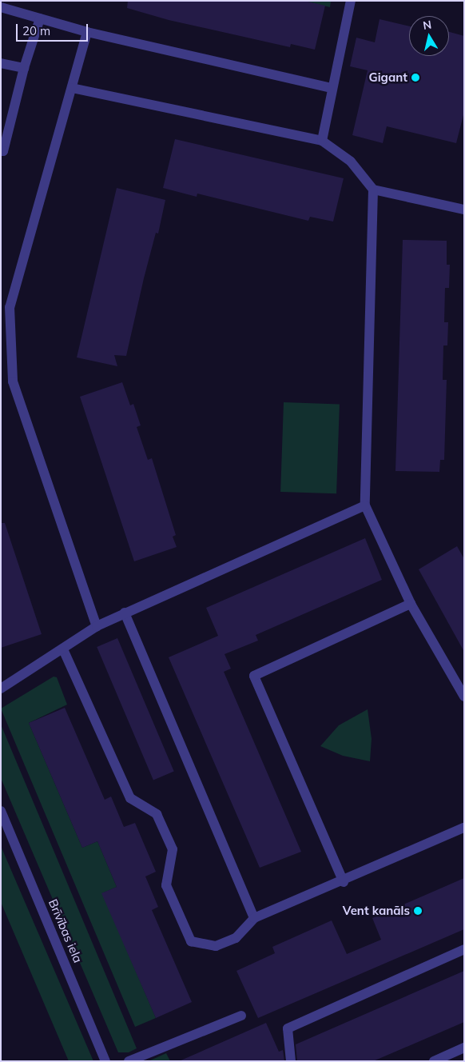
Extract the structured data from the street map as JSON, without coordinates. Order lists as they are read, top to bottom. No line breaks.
{"streets":{"street":["Brīvības iela"]},"places":["Gigant","Vent kanāls"],"scale_bar":"20 m","north":"top"}
